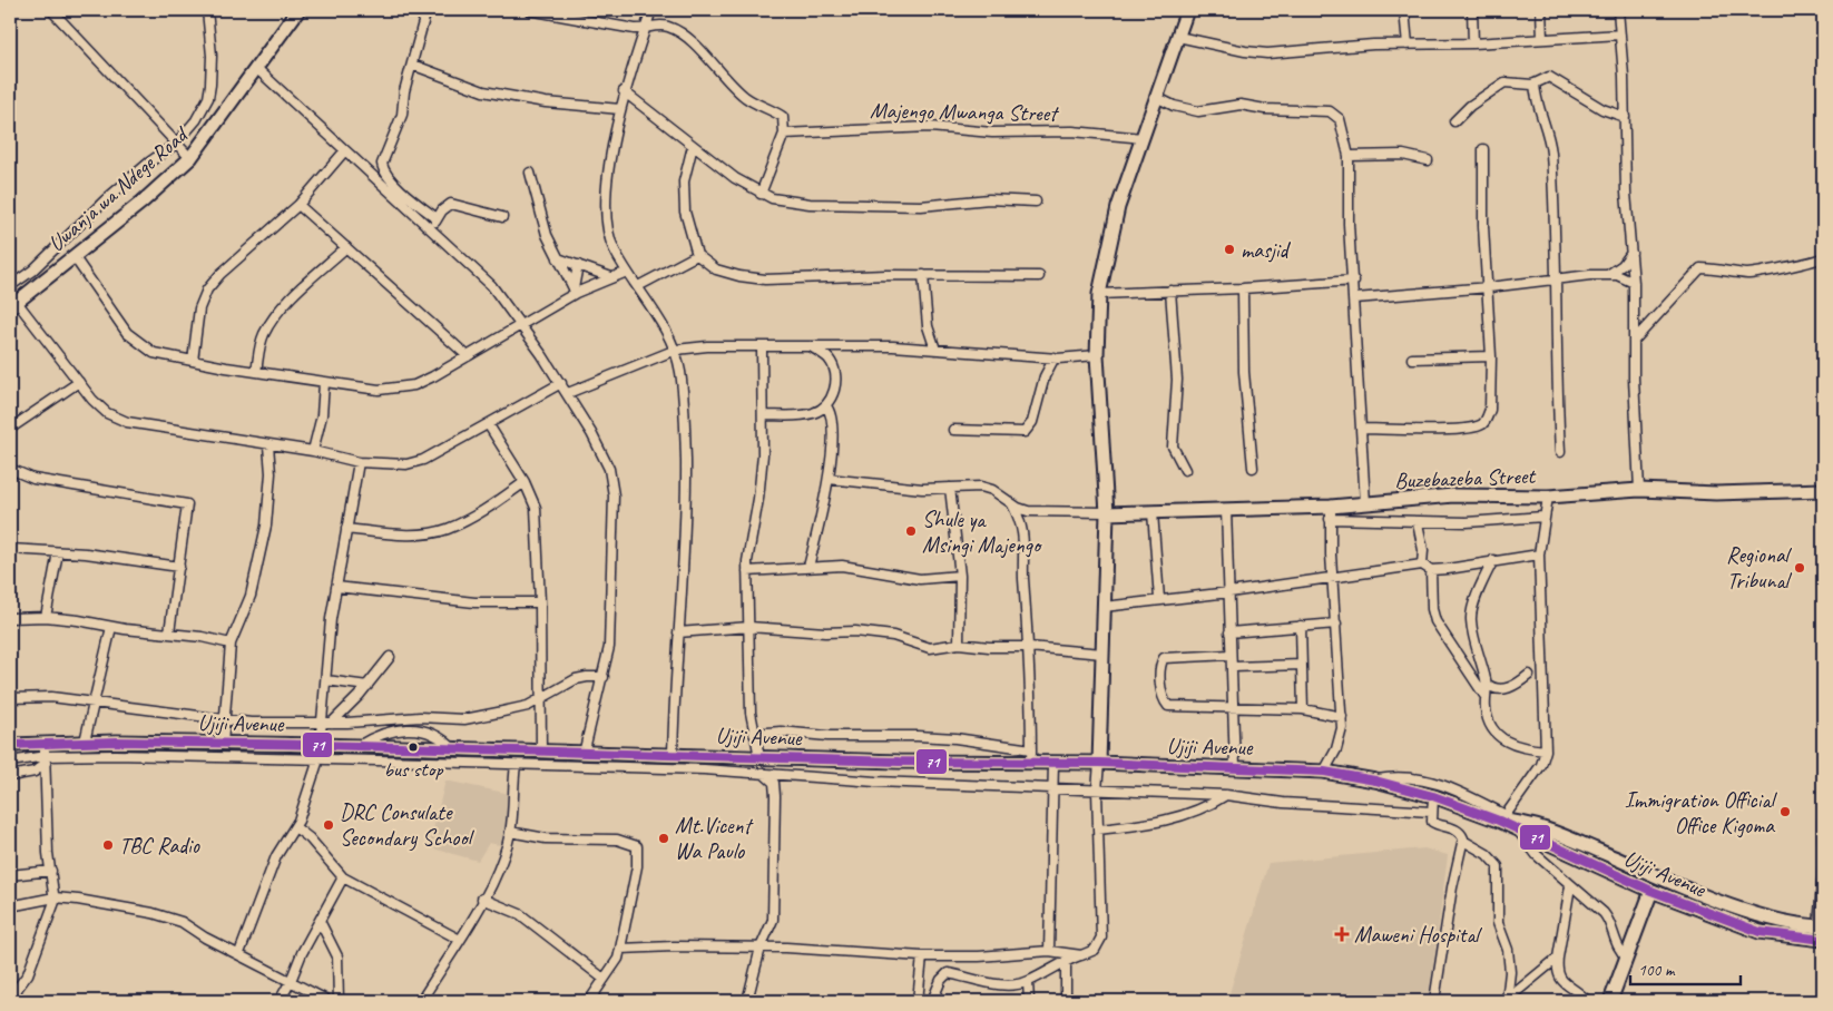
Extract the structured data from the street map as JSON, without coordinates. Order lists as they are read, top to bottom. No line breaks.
{"streets":{"street":["Majengo Mwanga Street","Uwanja wa Ndege Road","Buzebazeba Street","Ujiji Avenue"]},"places":{"other":["masjid","Shule ya Msingi Majengo","Regional Tribunal","bus stop","Immigration Official Office Kigoma","DRC Consulate Secondary School","Mt.Vicent Wa Paulo","TBC Radio"],"health":["Maweni Hospital"]},"lines":["transit line 71"],"scale_bar":"100 m"}
